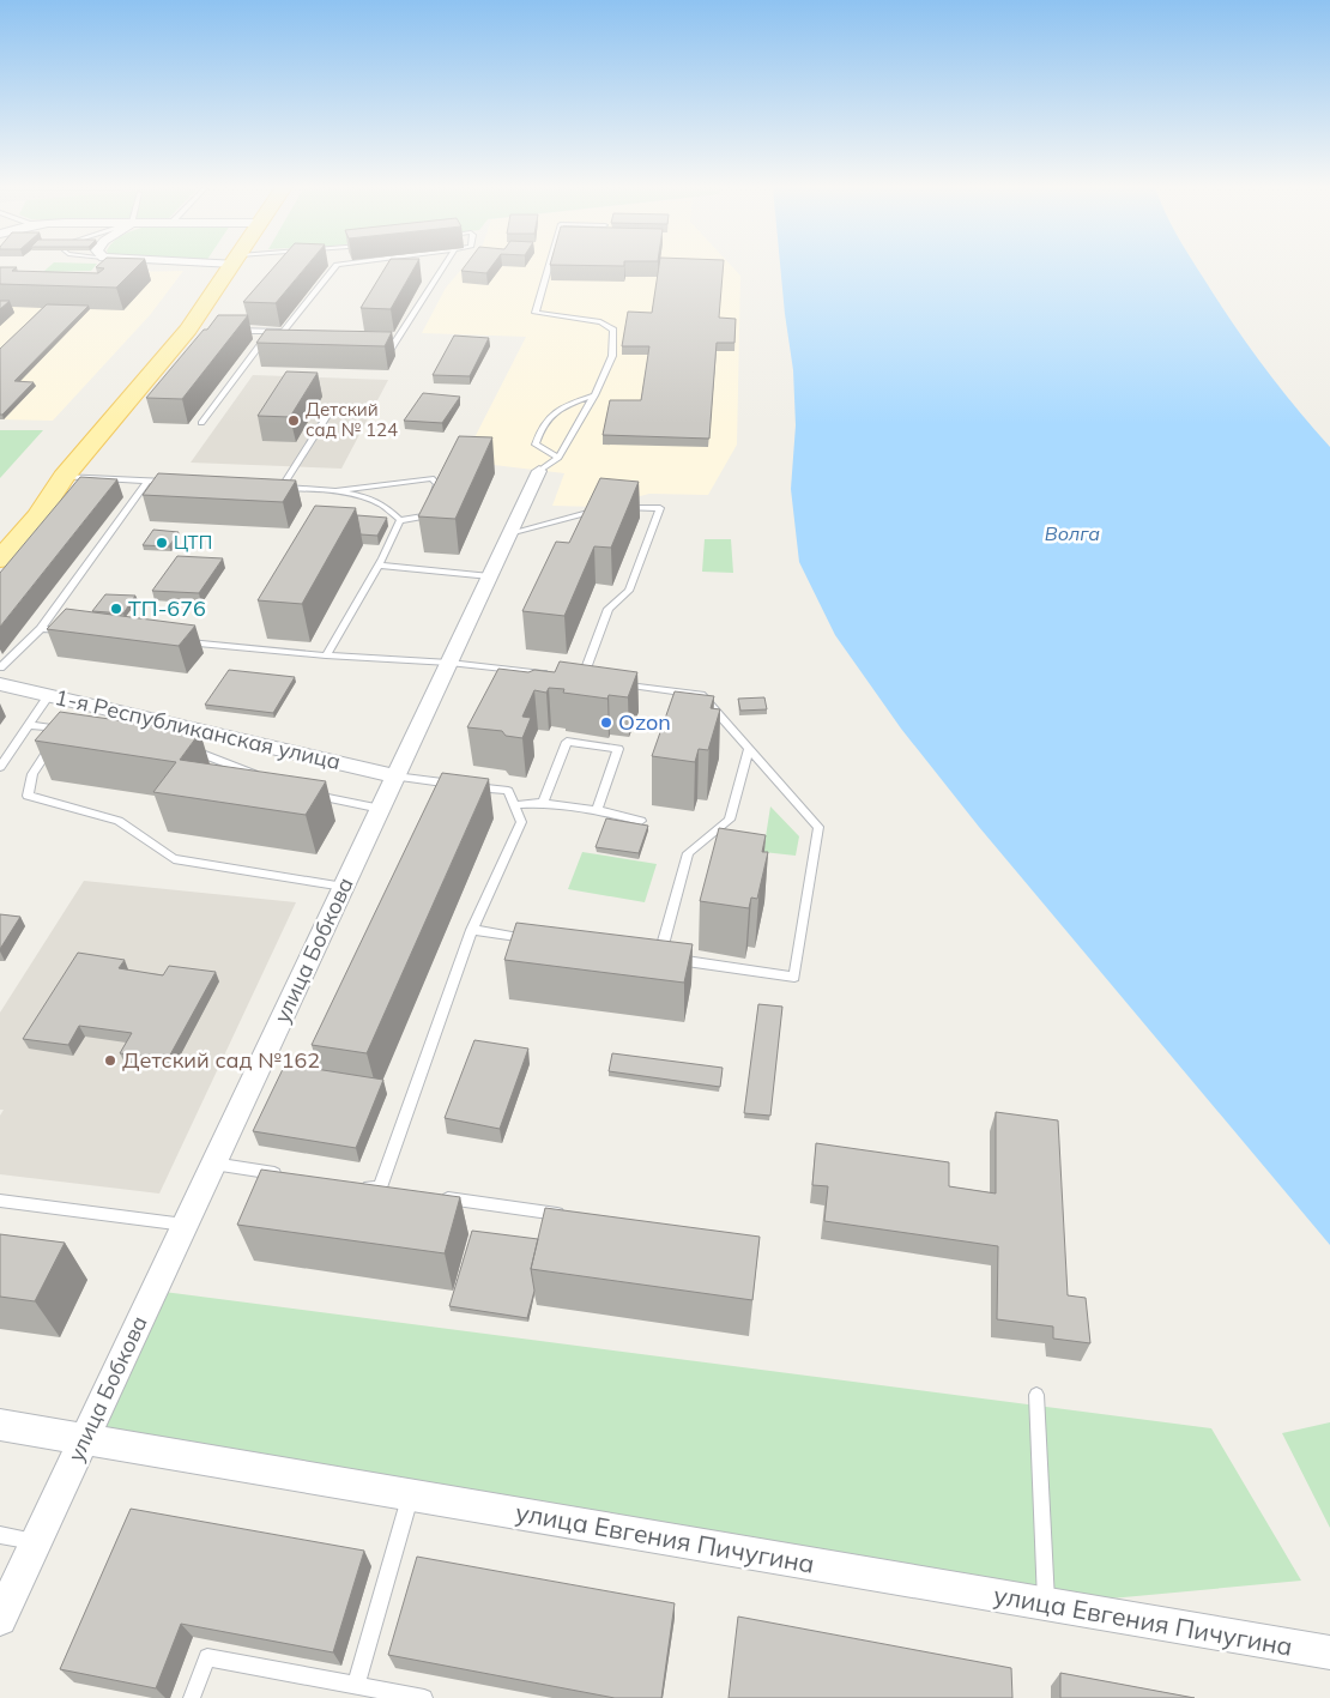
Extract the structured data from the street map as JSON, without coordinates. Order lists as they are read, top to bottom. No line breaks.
{"streets":{"street":["1-я Республиканская улица","улица Бобкова","улица Евгения Пичугина"]},"crossings":[["1-я Республиканская улица","улица Бобкова"],["улица Бобкова","улица Евгения Пичугина"]],"water":["Волга"],"places":["Детский сад № 124","ЦТП","ТП-676","Ozon","Детский сад №162"]}
